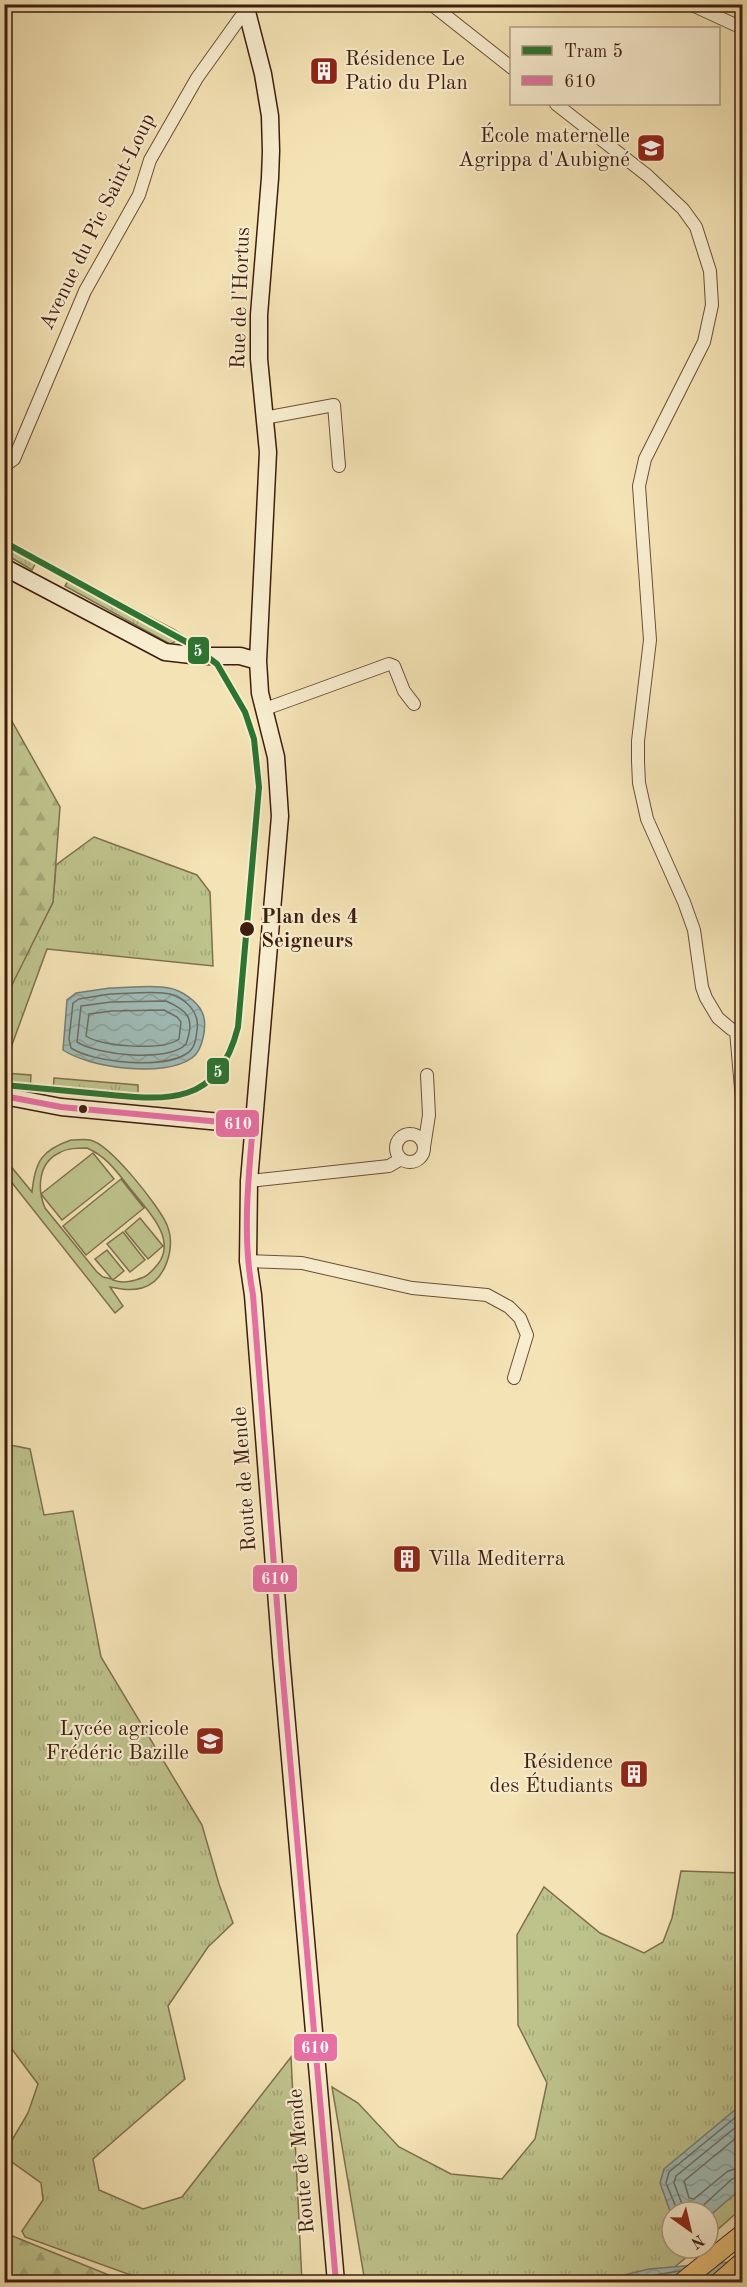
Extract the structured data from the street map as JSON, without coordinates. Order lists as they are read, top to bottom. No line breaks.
{"streets":{"main road":["Rue de l'Hortus","Route de Mende"],"street":["Avenue du Pic Saint-Loup"]},"crossings":[["Avenue du Pic Saint-Loup","Rue de l'Hortus"],["Rue de l'Hortus","Route de Mende"]],"places":{"building":["Résidence Le Patio du Plan","Villa Mediterra","Résidence des Étudiants"],"school or university":["École maternelle Agrippa d'Aubigné","Lycée agricole Frédéric Bazille"],"other":["Plan des 4 Seigneurs"]},"lines":["tram line 5","transit line 610"],"legend":["Tram 5","610"],"north":"bottom right"}
